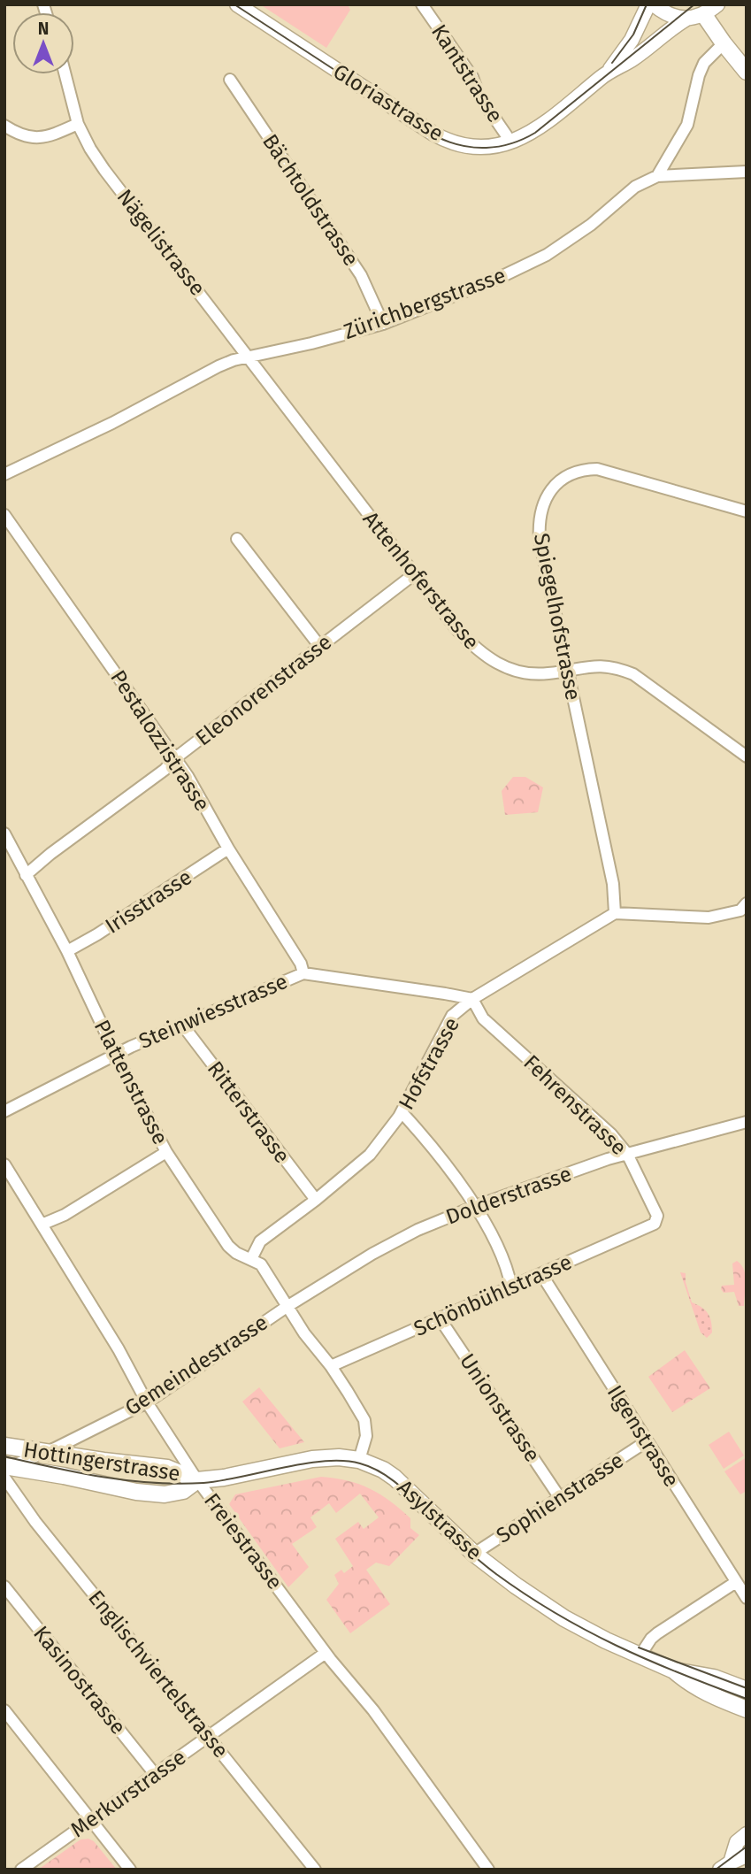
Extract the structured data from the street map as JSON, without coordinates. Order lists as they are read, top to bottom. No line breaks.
{"streets":{"main road":["Hottingerstrasse","Asylstrasse"],"street":["Kantstrasse","Gloriastrasse","Bächtoldstrasse","Nägelistrasse","Zürichbergstrasse","Attenhoferstrasse","Spiegelhofstrasse","Eleonorenstrasse","Pestalozzistrasse","Irisstrasse","Steinwiesstrasse","Hofstrasse","Plattenstrasse","Fehrenstrasse","Ritterstrasse","Dolderstrasse","Schönbühlstrasse","Gemeindestrasse","Unionstrasse","Ilgenstrasse","Sophienstrasse","Freiestrasse","Englischviertelstrasse","Kasinostrasse","Merkurstrasse"]},"crossings":[["Kantstrasse","Gloriastrasse"],["Bächtoldstrasse","Zürichbergstrasse"],["Nägelistrasse","Zürichbergstrasse"],["Nägelistrasse","Attenhoferstrasse"],["Zürichbergstrasse","Attenhoferstrasse"],["Attenhoferstrasse","Spiegelhofstrasse"],["Attenhoferstrasse","Eleonorenstrasse"],["Spiegelhofstrasse","Hofstrasse"],["Eleonorenstrasse","Pestalozzistrasse"],["Eleonorenstrasse","Plattenstrasse"],["Pestalozzistrasse","Irisstrasse"],["Pestalozzistrasse","Steinwiesstrasse"],["Irisstrasse","Plattenstrasse"],["Steinwiesstrasse","Hofstrasse"],["Steinwiesstrasse","Plattenstrasse"],["Steinwiesstrasse","Fehrenstrasse"],["Steinwiesstrasse","Ritterstrasse"],["Hofstrasse","Plattenstrasse"],["Hofstrasse","Fehrenstrasse"],["Hofstrasse","Ritterstrasse"],["Plattenstrasse","Dolderstrasse"],["Plattenstrasse","Gemeindestrasse"],["Fehrenstrasse","Dolderstrasse"],["Fehrenstrasse","Schönbühlstrasse"],["Dolderstrasse","Gemeindestrasse"],["Schönbühlstrasse","Unionstrasse"],["Schönbühlstrasse","Ilgenstrasse"],["Gemeindestrasse","Hottingerstrasse"],["Gemeindestrasse","Freiestrasse"],["Gemeindestrasse","Englischviertelstrasse"],["Unionstrasse","Sophienstrasse"],["Ilgenstrasse","Sophienstrasse"],["Hottingerstrasse","Asylstrasse"],["Hottingerstrasse","Freiestrasse"],["Hottingerstrasse","Englischviertelstrasse"],["Sophienstrasse","Asylstrasse"],["Freiestrasse","Merkurstrasse"],["Englischviertelstrasse","Merkurstrasse"],["Kasinostrasse","Merkurstrasse"]],"north":"top"}
